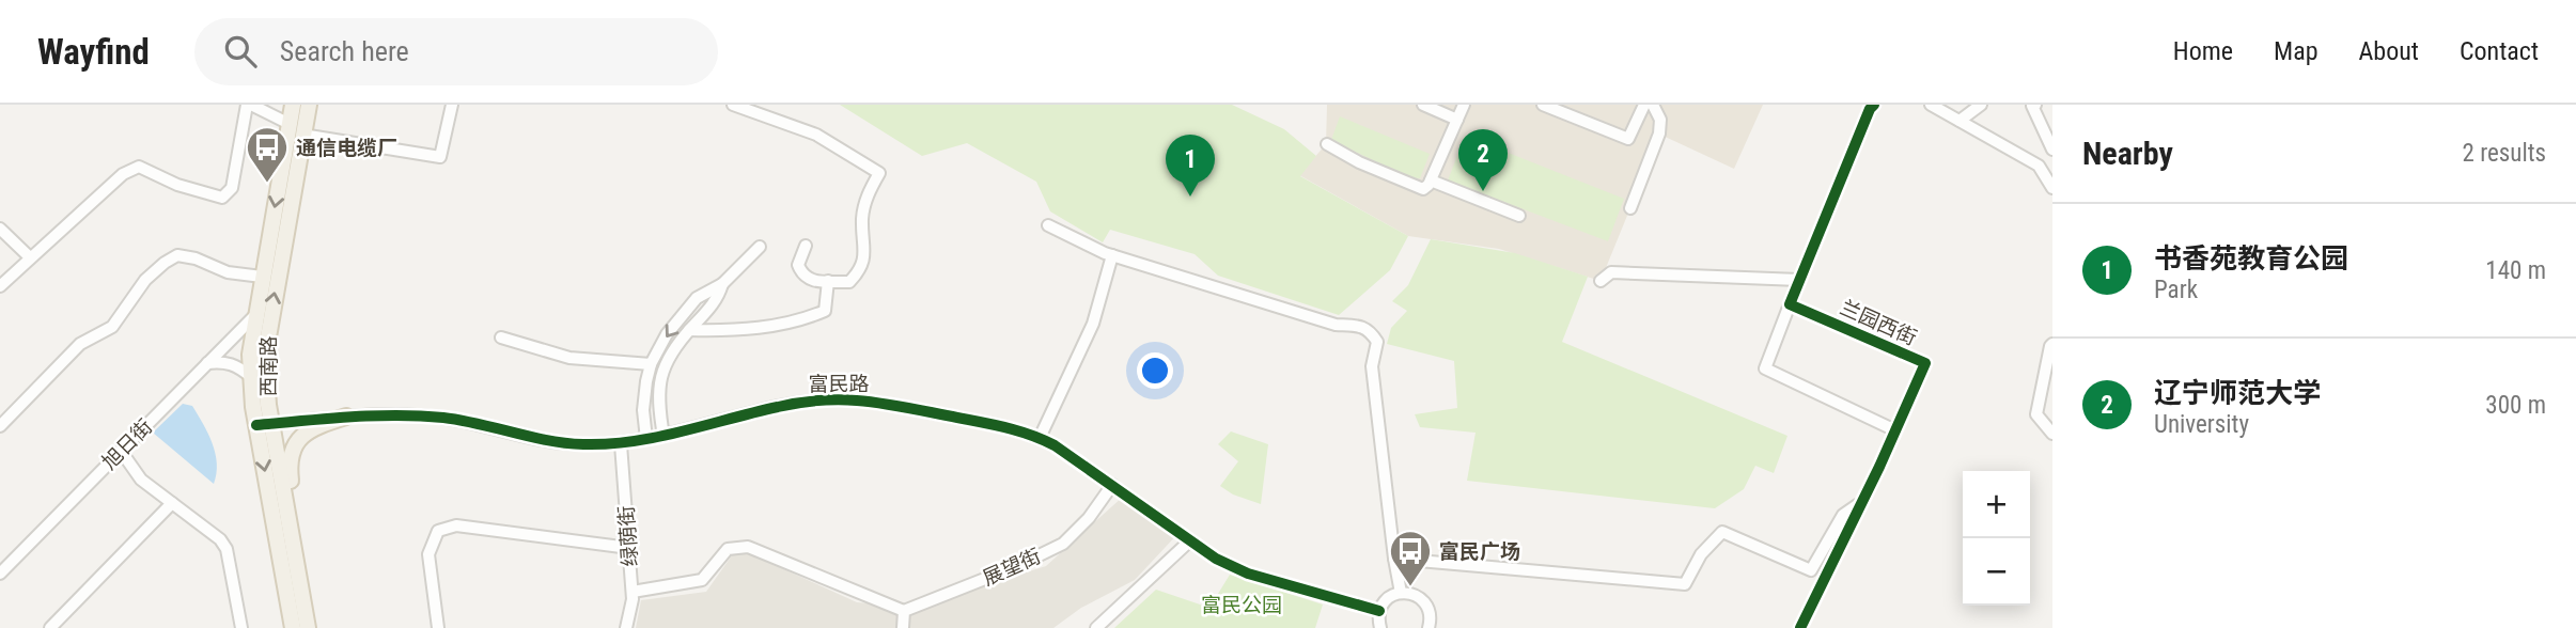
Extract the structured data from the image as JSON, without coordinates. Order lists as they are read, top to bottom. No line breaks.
{"streets":{"main road":["西南路"],"street":["兰园西街","富民路","旭日街","绿荫街","展望街"]},"crossings":[["西南路","富民路"],["西南路","旭日街"],["富民路","绿荫街"],["富民路","展望街"]],"parks":["富民公园"],"places":{"bus stop":["通信电缆厂","富民广场"]},"page":{"header":"Wayfind","search":"Search here","nav":["Home","Map","About","Contact"],"heading":["Nearby","2 results"],"pins":["2","1"],"list":[{"mark":"1","name":"书香苑教育公园","note":"Park","value":"140 m"},{"mark":"2","name":"辽宁师范大学","note":"University","value":"300 m"}],"map_buttons":["+","−"]}}
